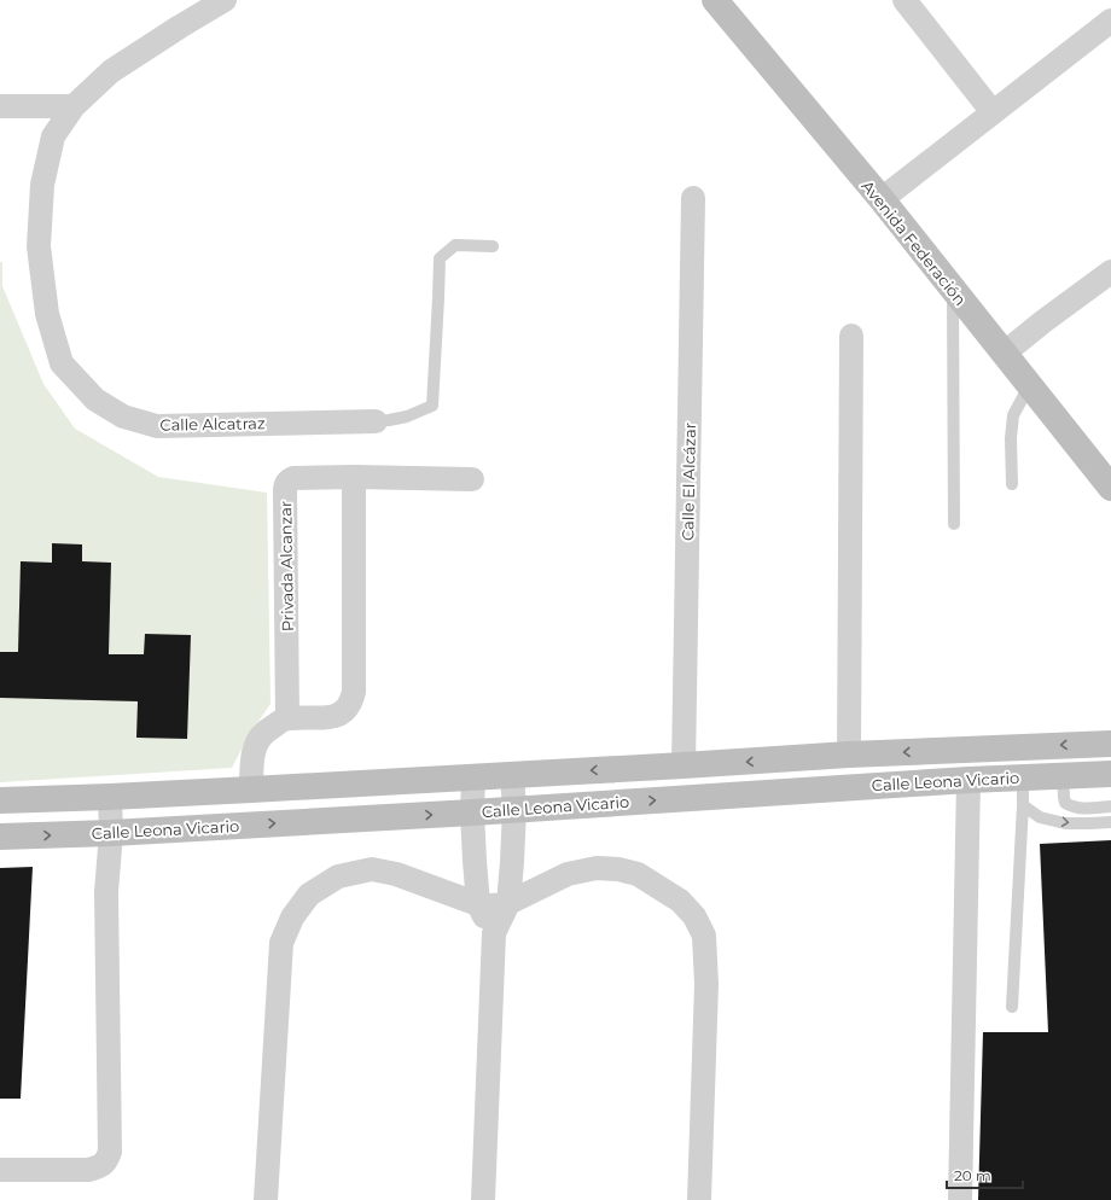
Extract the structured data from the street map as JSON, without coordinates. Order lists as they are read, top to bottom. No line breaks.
{"streets":{"main road":["Avenida Federación","Calle Leona Vicario"],"street":["Calle Alcatraz","Calle El Alcázar","Privada Alcanzar"]},"crossings":[["Calle El Alcázar","Calle Leona Vicario"]],"scale_bar":"20 m"}
